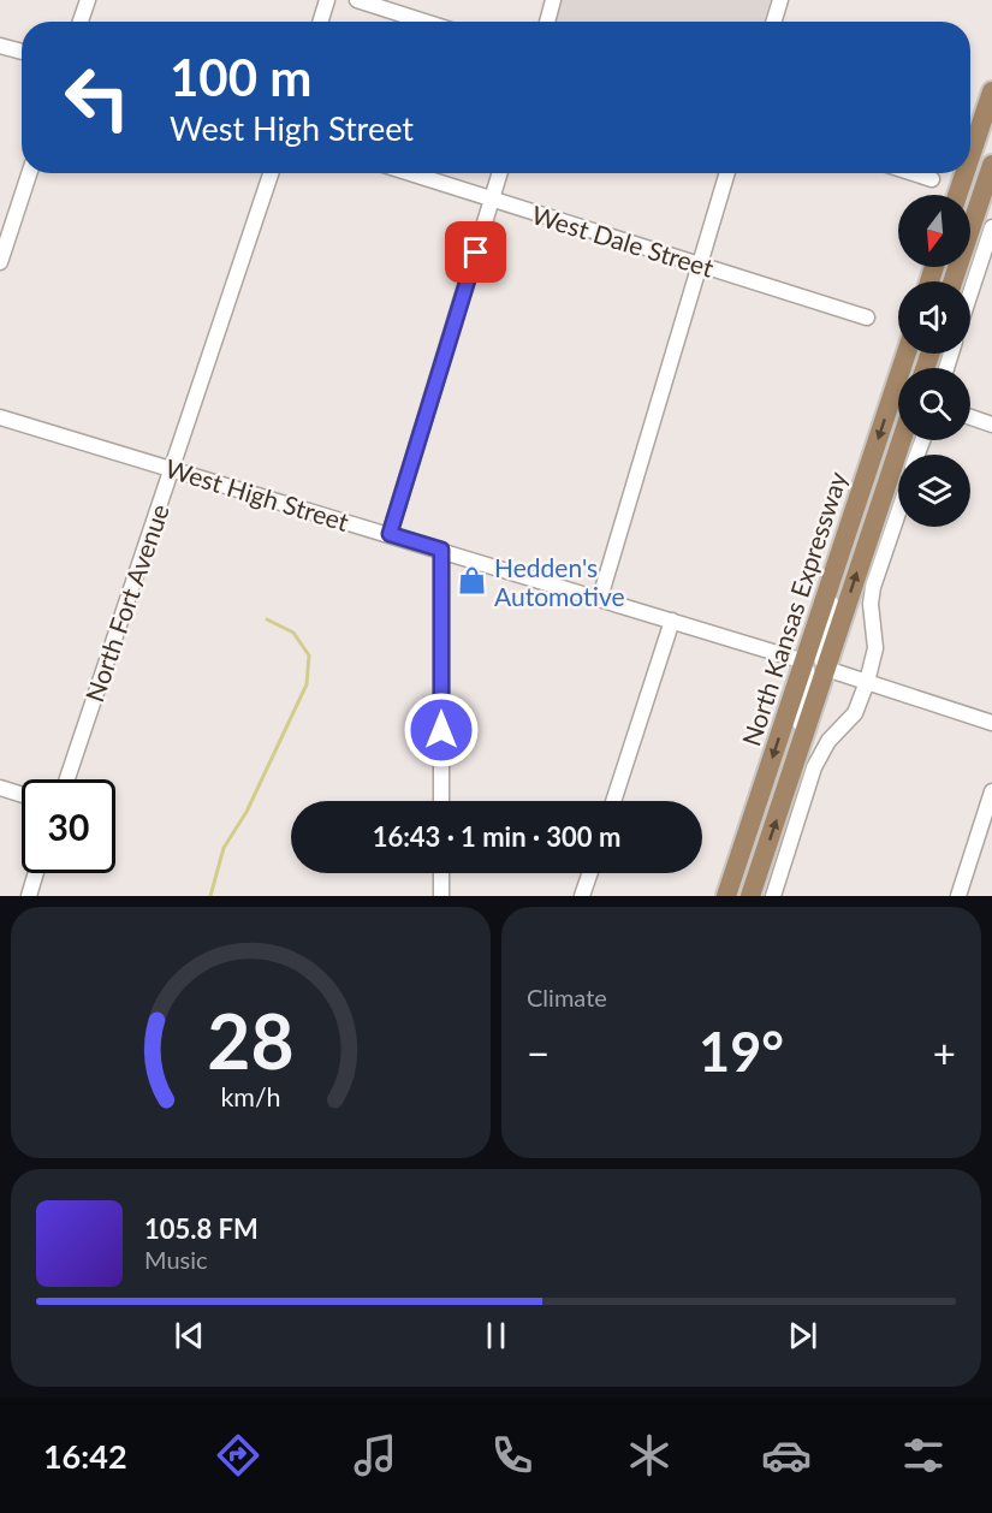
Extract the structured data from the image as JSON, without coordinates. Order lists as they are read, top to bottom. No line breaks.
{"streets":{"main road":["North Kansas Expressway"],"street":["West Dale Street","West High Street","North Fort Avenue"]},"crossings":[["West High Street","North Fort Avenue"],["West High Street","North Kansas Expressway"]],"places":{"shop":["Hedden's Automotive"]},"north":"bottom","page":{"turn":["100 m","West High Street"],"limit":"30","trip":"16:43 · 1 min · 300 m","tile":"Climate","heat":["−","19°","+"],"song":["105.8 FM","Music"],"tabs":"16:42","gauge":["28","km/h"]}}
